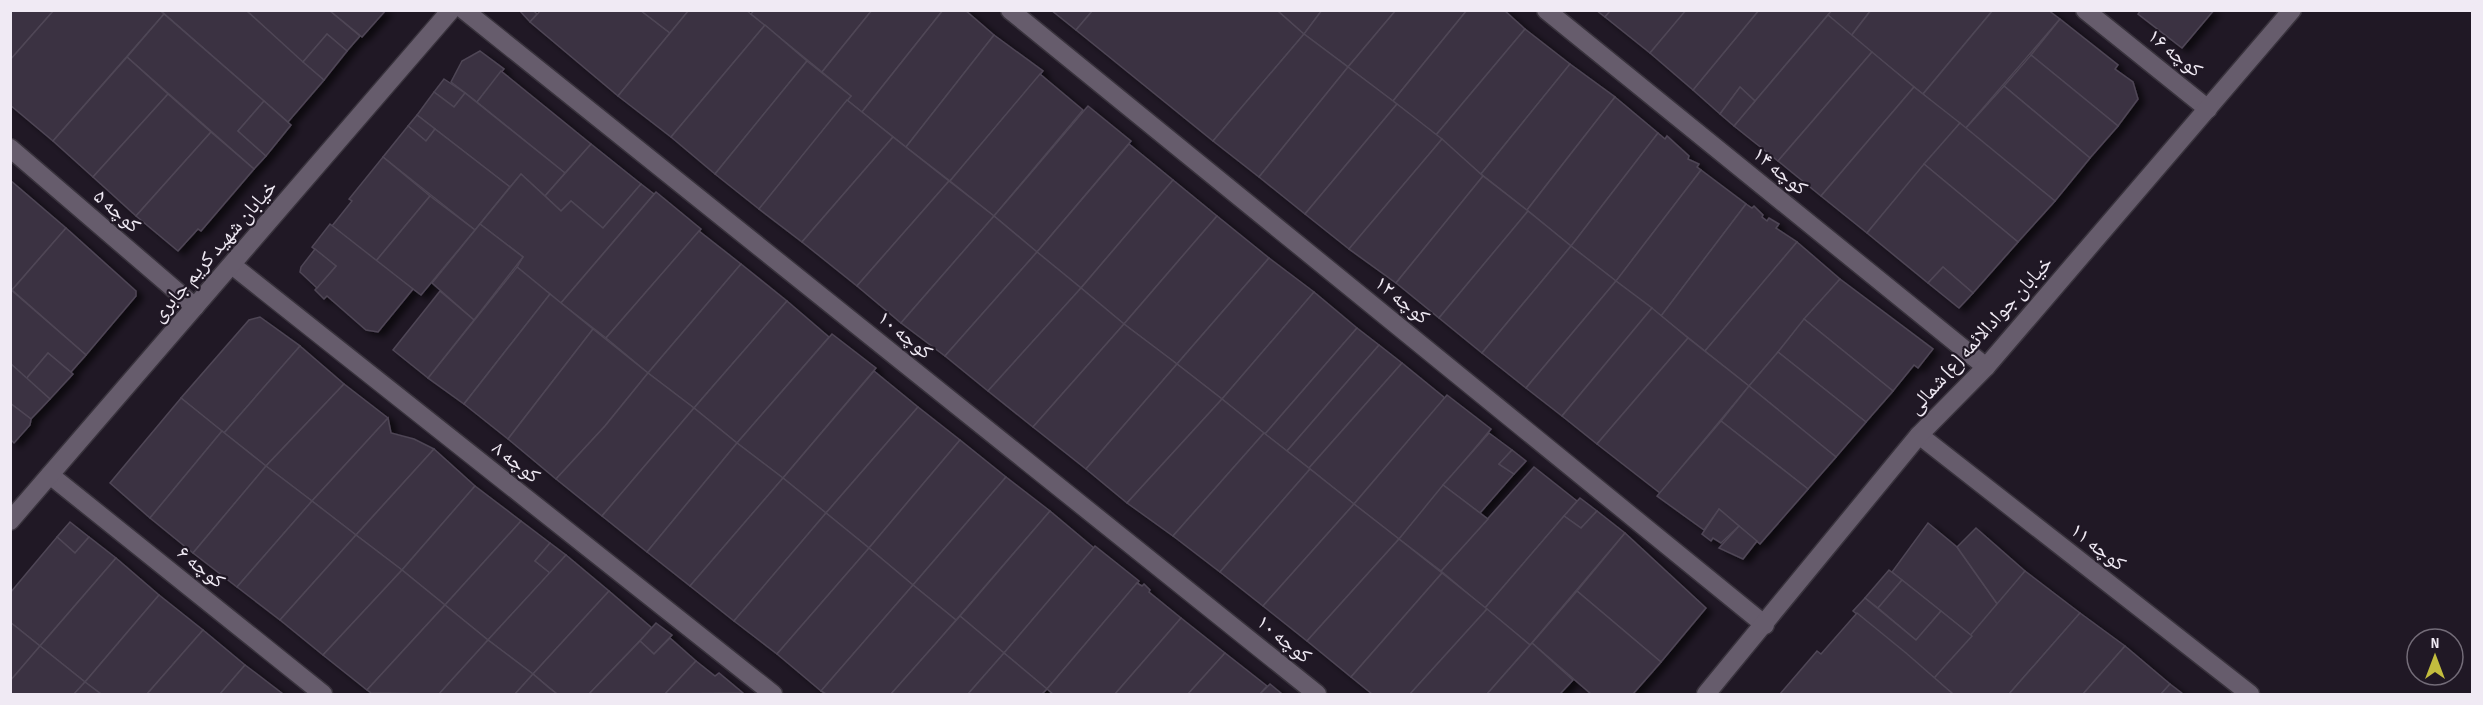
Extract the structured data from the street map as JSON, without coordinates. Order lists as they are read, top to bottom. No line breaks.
{"streets":{"street":["کوچه ۱۶","کوچه ۱۴","کوچه ۵","خیابان شهید کریم جابری","کوچه ۱۲","کوچه ۱۰","خیابان جوادالائمه (ع) شمالی","کوچه ۸","کوچه ۱۱","کوچه ۶"]},"crossings":[["کوچه ۱۶","خیابان جوادالائمه (ع) شمالی"],["کوچه ۱۴","خیابان جوادالائمه (ع) شمالی"],["کوچه ۵","خیابان شهید کریم جابری"],["خیابان شهید کریم جابری","کوچه ۸"],["خیابان شهید کریم جابری","کوچه ۶"],["کوچه ۱۲","خیابان جوادالائمه (ع) شمالی"],["خیابان جوادالائمه (ع) شمالی","کوچه ۱۱"]],"north":"top"}
